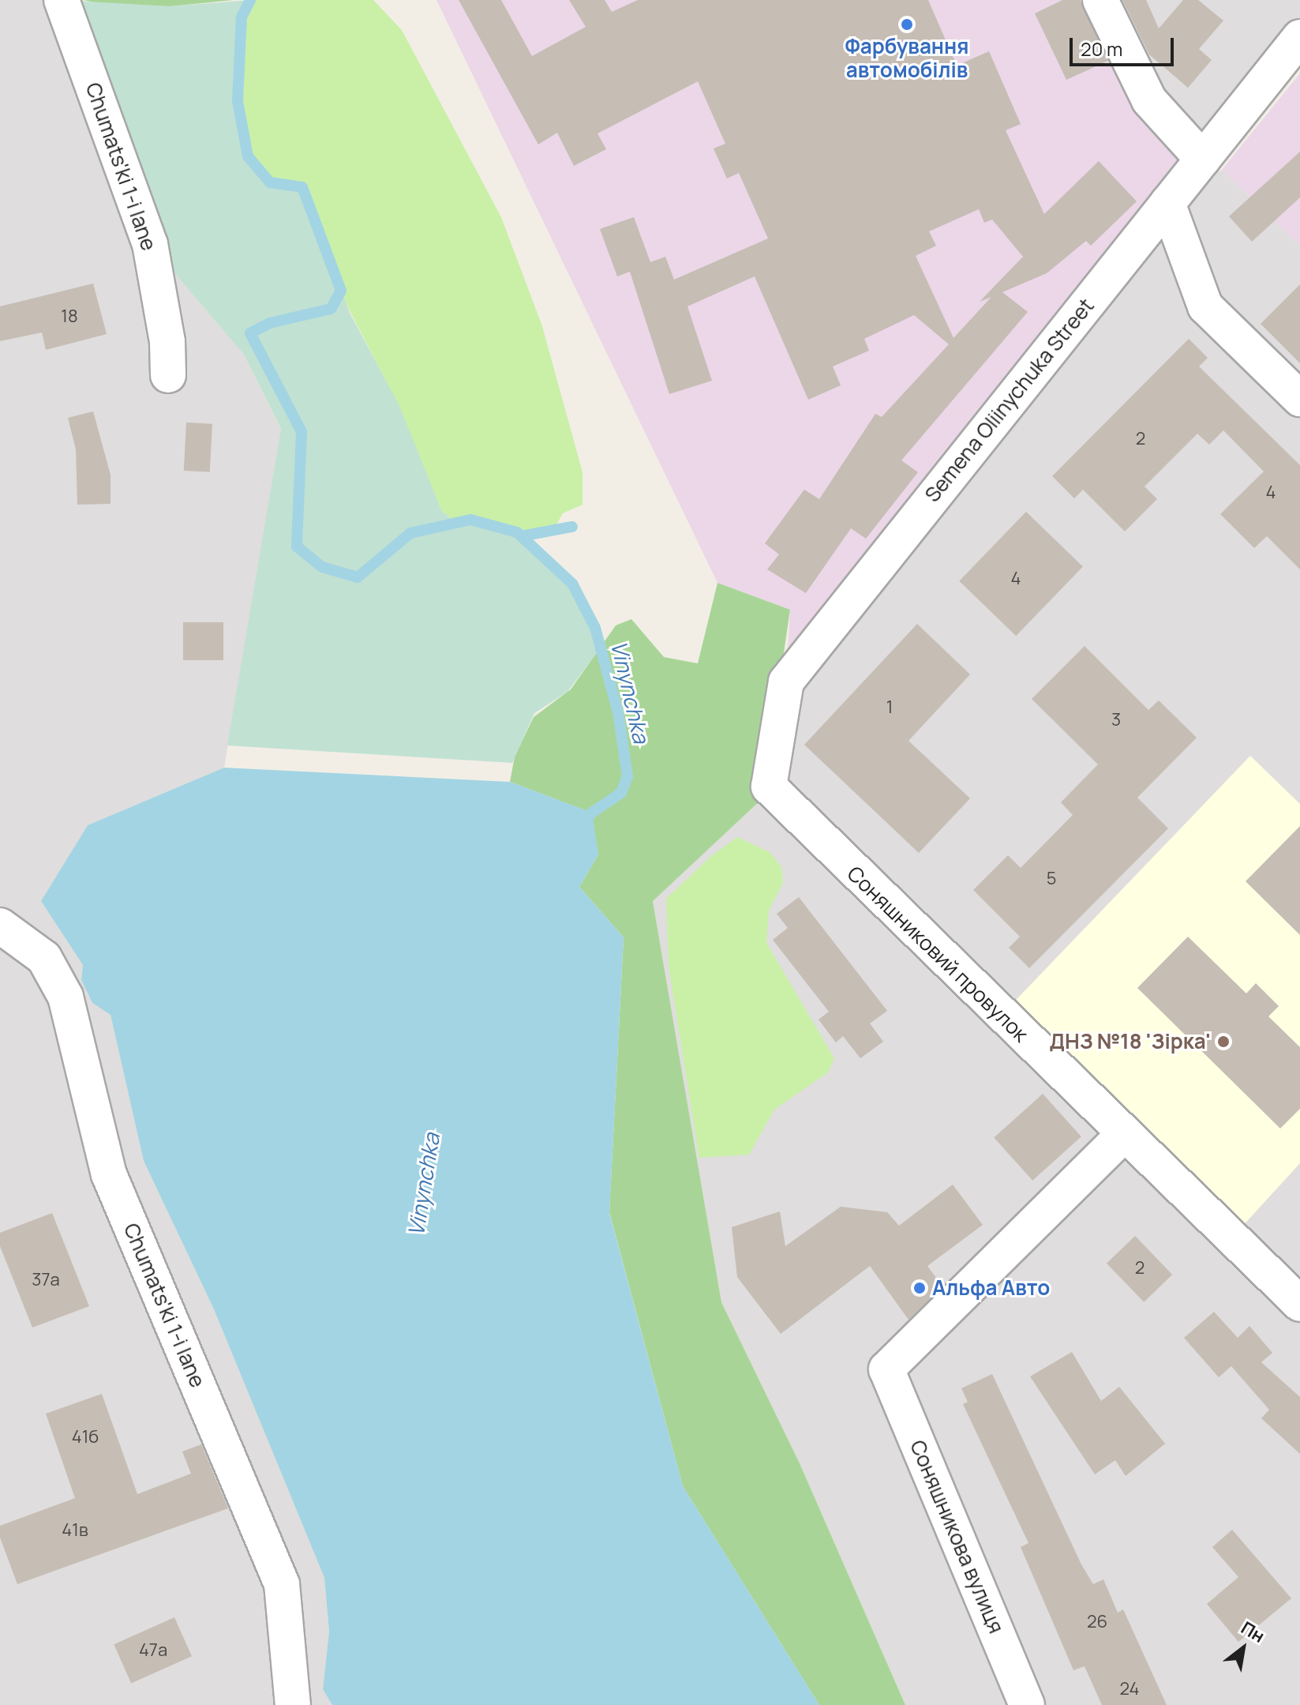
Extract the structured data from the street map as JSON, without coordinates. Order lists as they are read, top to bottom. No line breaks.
{"streets":{"street":["Chumats'ki 1-i lane","Semena Oliinychuka Street","Соняшниковий провулок","Соняшникова вулиця"]},"crossings":[["Semena Oliinychuka Street","Соняшниковий провулок"],["Соняшниковий провулок","Соняшникова вулиця"]],"water":["Vinynchka"],"places":["Фарбування автомобілів","ДНЗ №18 'Зірка'","Альфа Авто"],"house_numbers":["18","2","4","4","1","3","5","2","37а","41б","41в","26","47а","24"],"scale_bar":"20 m","north":"top right"}
